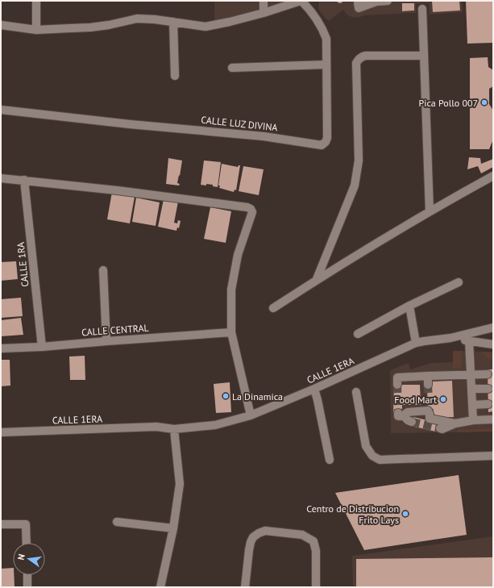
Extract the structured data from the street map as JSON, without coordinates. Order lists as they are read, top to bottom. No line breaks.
{"streets":{"street":["CALLE LUZ DIVINA","CALLE 1RA","CALLE CENTRAL","CALLE 1ERA"]},"crossings":[["CALLE 1RA","CALLE CENTRAL"]],"places":["Pica Pollo 007","La Dinamica","Food Mart","Centro de Distribucion Frito Lays"],"north":"left"}
